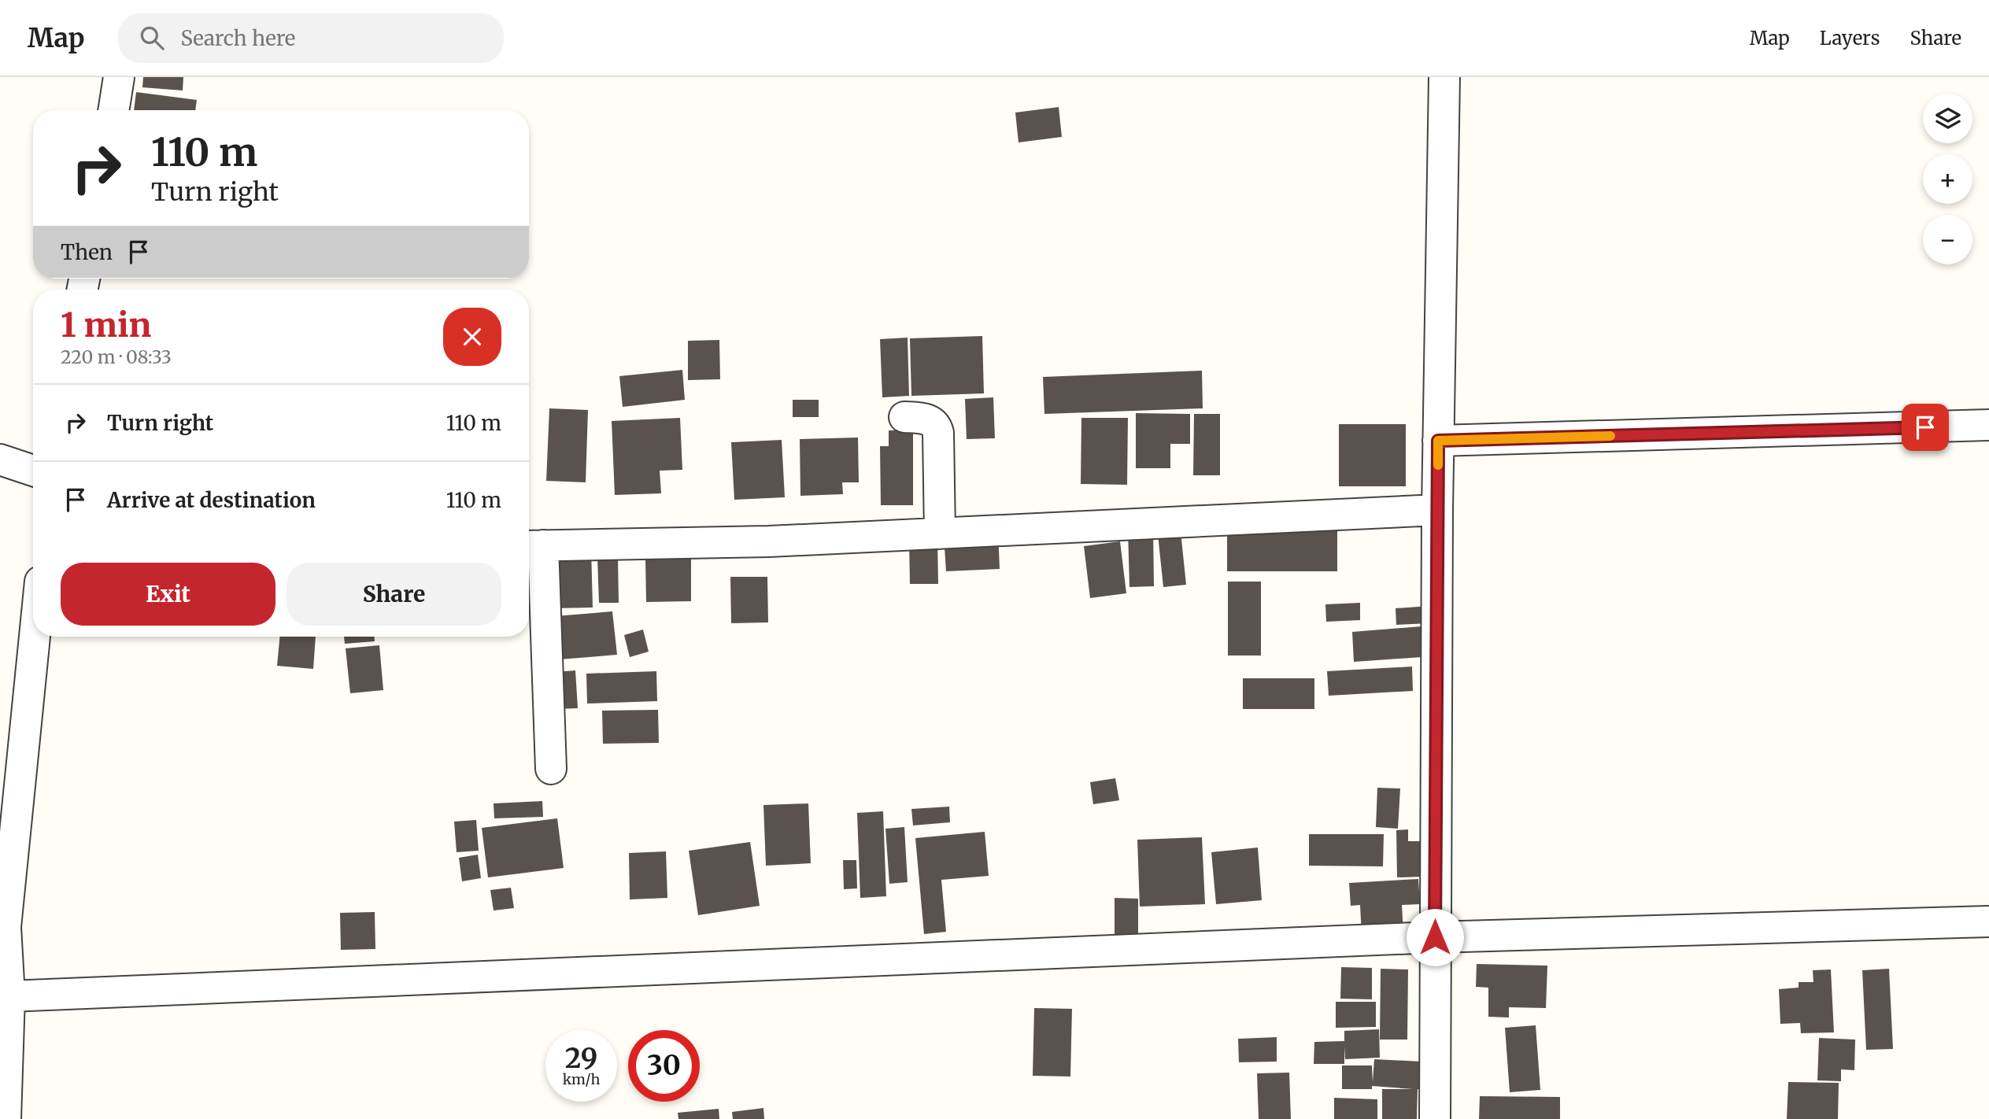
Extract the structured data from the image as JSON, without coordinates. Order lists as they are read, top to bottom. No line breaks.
{"page":{"header":"Map","search":"Search here","nav":["Map","Layers","Share"],"map_buttons":["+","−"],"turn":["110 m","Turn right"],"then":"Then","heading":["1 min","220 m · 08:33"],"list":[{"name":"Turn right","value":"110 m"},{"name":"Arrive at destination","value":"110 m"}],"buttons":["Exit","Share"],"speed":"29 km/h","limit":"30"}}
